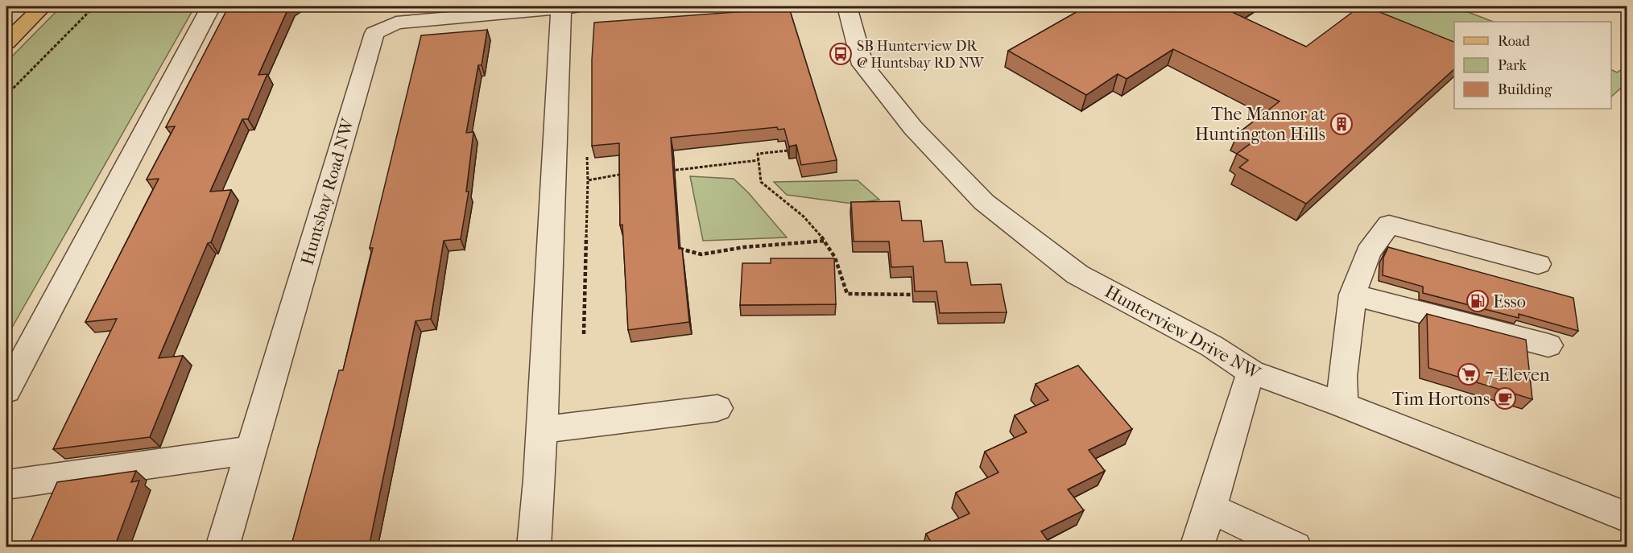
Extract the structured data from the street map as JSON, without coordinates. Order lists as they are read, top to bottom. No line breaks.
{"streets":{"street":["Huntsbay Road NW","Hunterview Drive NW"]},"places":{"bus stop":["SB Hunterview DR @ Huntsbay RD NW"],"building":["The Mannor at Huntington Hills"],"fuel station":["Esso"],"supermarket":["7-Eleven"],"cafe":["Tim Hortons"]},"legend":["Road","Park","Building"]}
